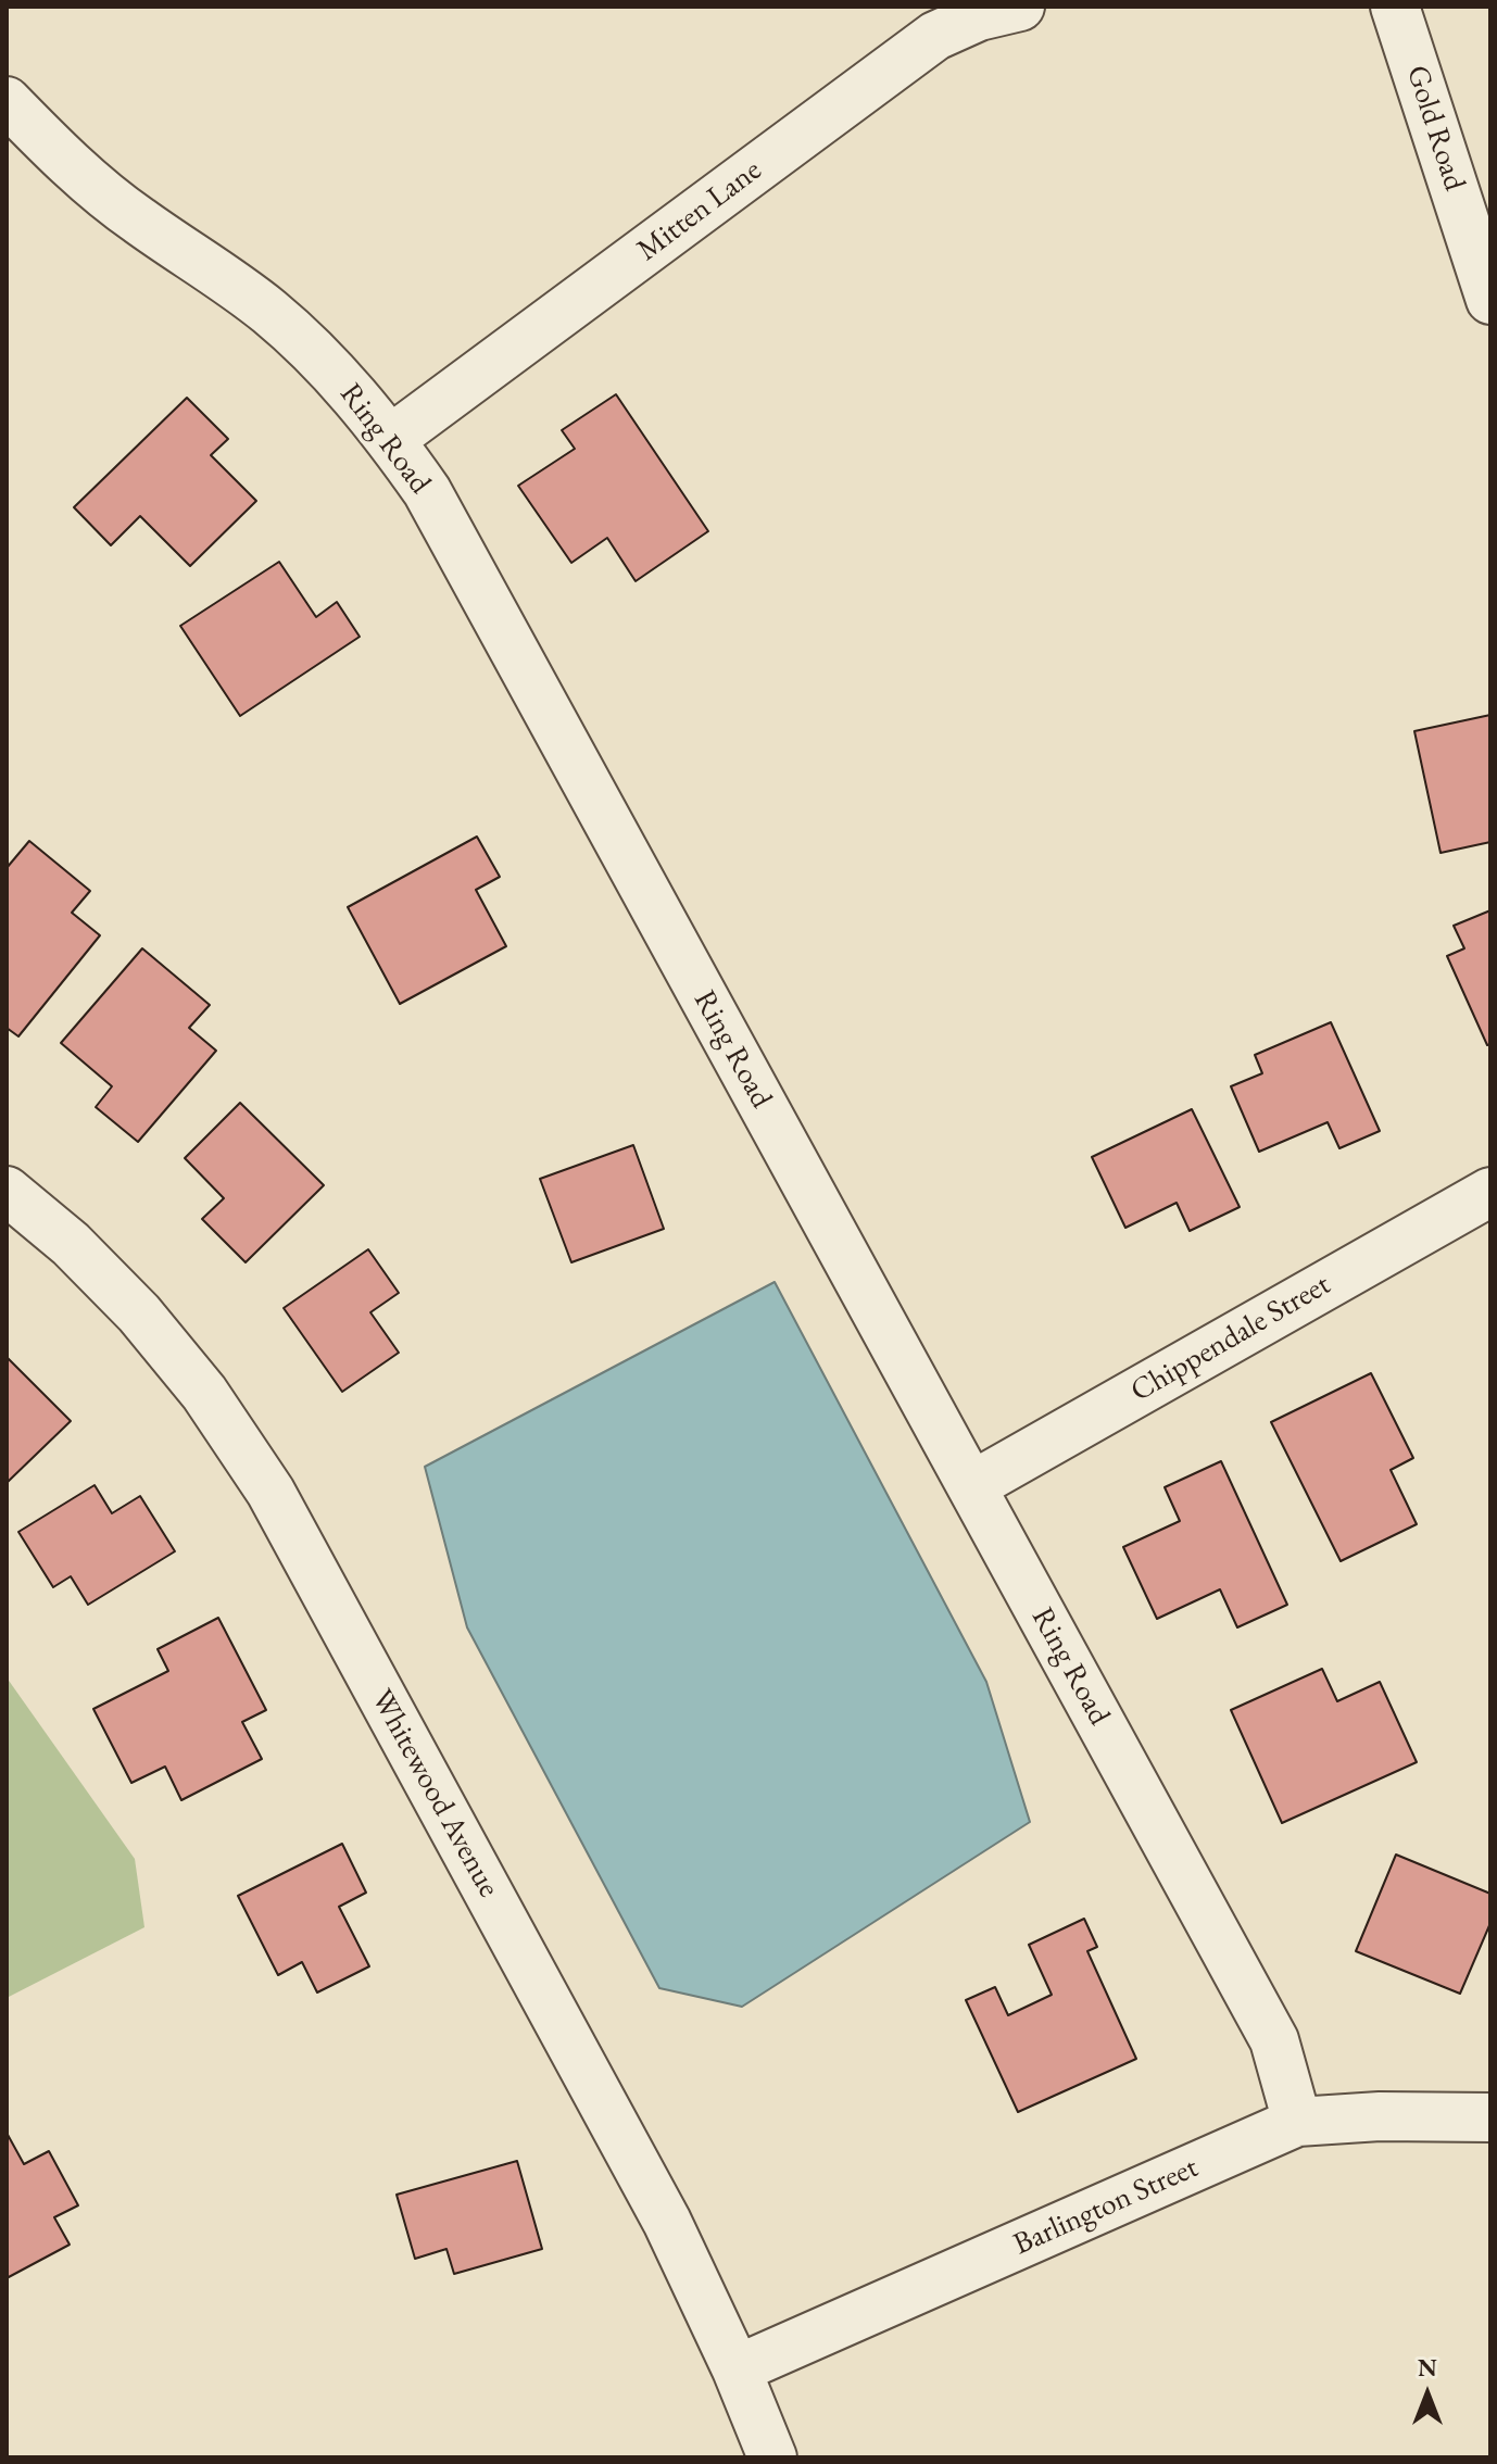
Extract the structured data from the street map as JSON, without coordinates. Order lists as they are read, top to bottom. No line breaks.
{"streets":{"street":["Gold Road","Mitten Lane","Ring Road","Chippendale Street","Whitewood Avenue","Barlington Street"]},"crossings":[["Mitten Lane","Ring Road"],["Ring Road","Chippendale Street"],["Ring Road","Barlington Street"],["Whitewood Avenue","Barlington Street"]],"north":"top"}
